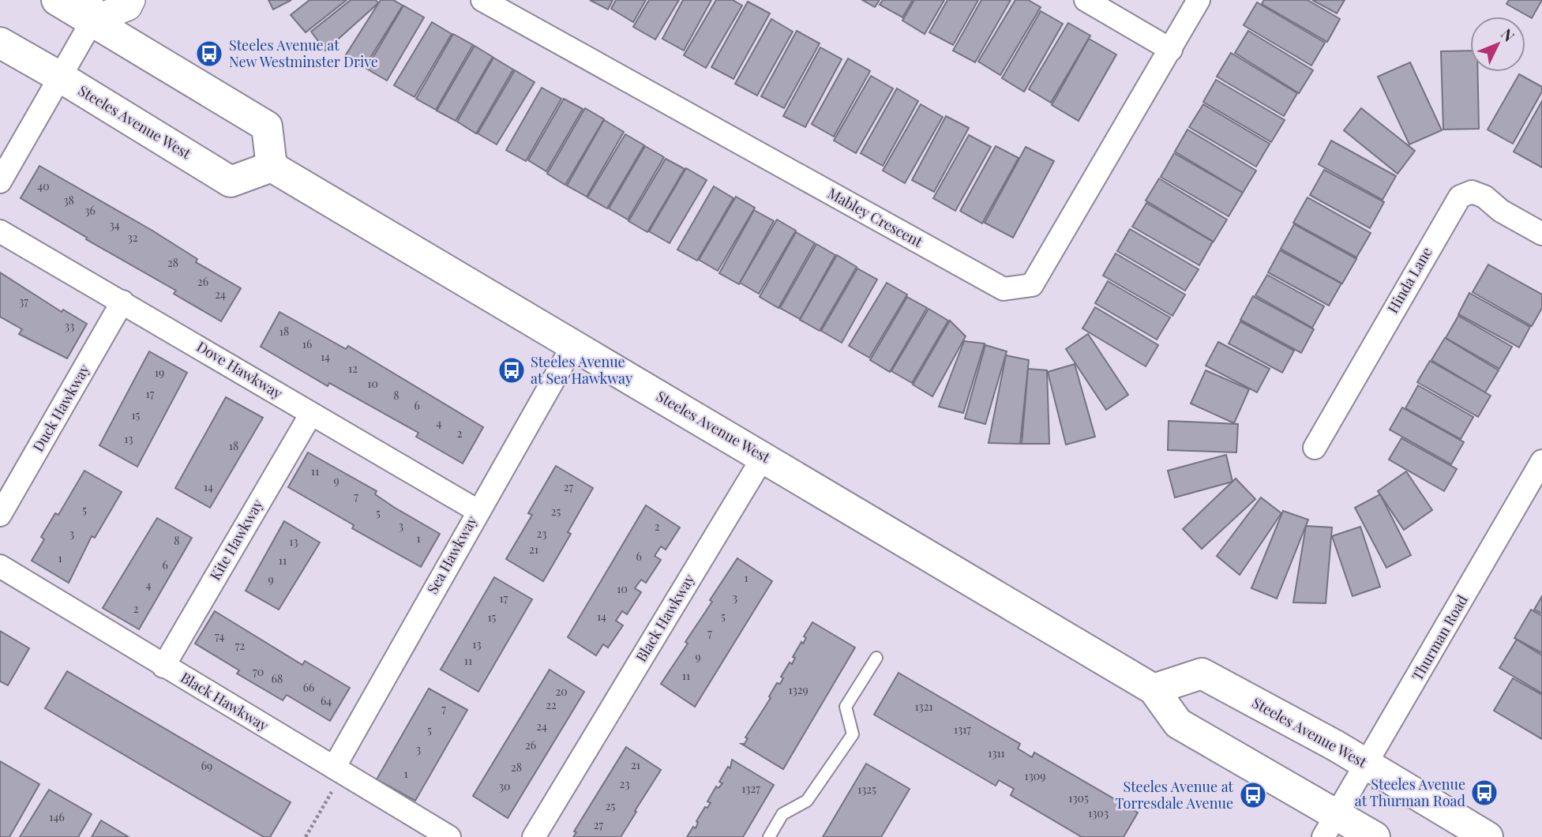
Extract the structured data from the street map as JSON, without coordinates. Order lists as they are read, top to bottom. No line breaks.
{"streets":{"main road":["Steeles Avenue West"],"street":["Mabley Crescent","Hinda Lane","Dove Hawkway","Duck Hawkway","Kite Hawkway","Sea Hawkway","Black Hawkway","Thurman Road"]},"crossings":[["Steeles Avenue West","Sea Hawkway"],["Steeles Avenue West","Black Hawkway"],["Steeles Avenue West","Thurman Road"],["Dove Hawkway","Duck Hawkway"],["Dove Hawkway","Kite Hawkway"],["Dove Hawkway","Sea Hawkway"],["Kite Hawkway","Black Hawkway"],["Sea Hawkway","Black Hawkway"]],"places":{"bus stop":["Steeles Avenue at New Westminster Drive","Steeles Avenue at Sea Hawkway","Steeles Avenue at Thurman Road","Steeles Avenue at Torresdale Avenue"]},"house_numbers":["40","38","36","34","32","28","26","24","37","33","18","16","14","12","19","10","17","8","6","15","4","2","13","18","11","9","14","27","7","5","25","5","3","2","3","23","1","8","13","21","6","1","11","6","1","9","4","10","3","17","2","14","5","15","7","74","13","72","9","11","70","11","68","66","1329","20","64","22","1321","7","24","1317","5","26","3","1311","21","69","28","1","1309","23","30","1327","1325","1305","25","1303","146","27"],"north":"top right"}
